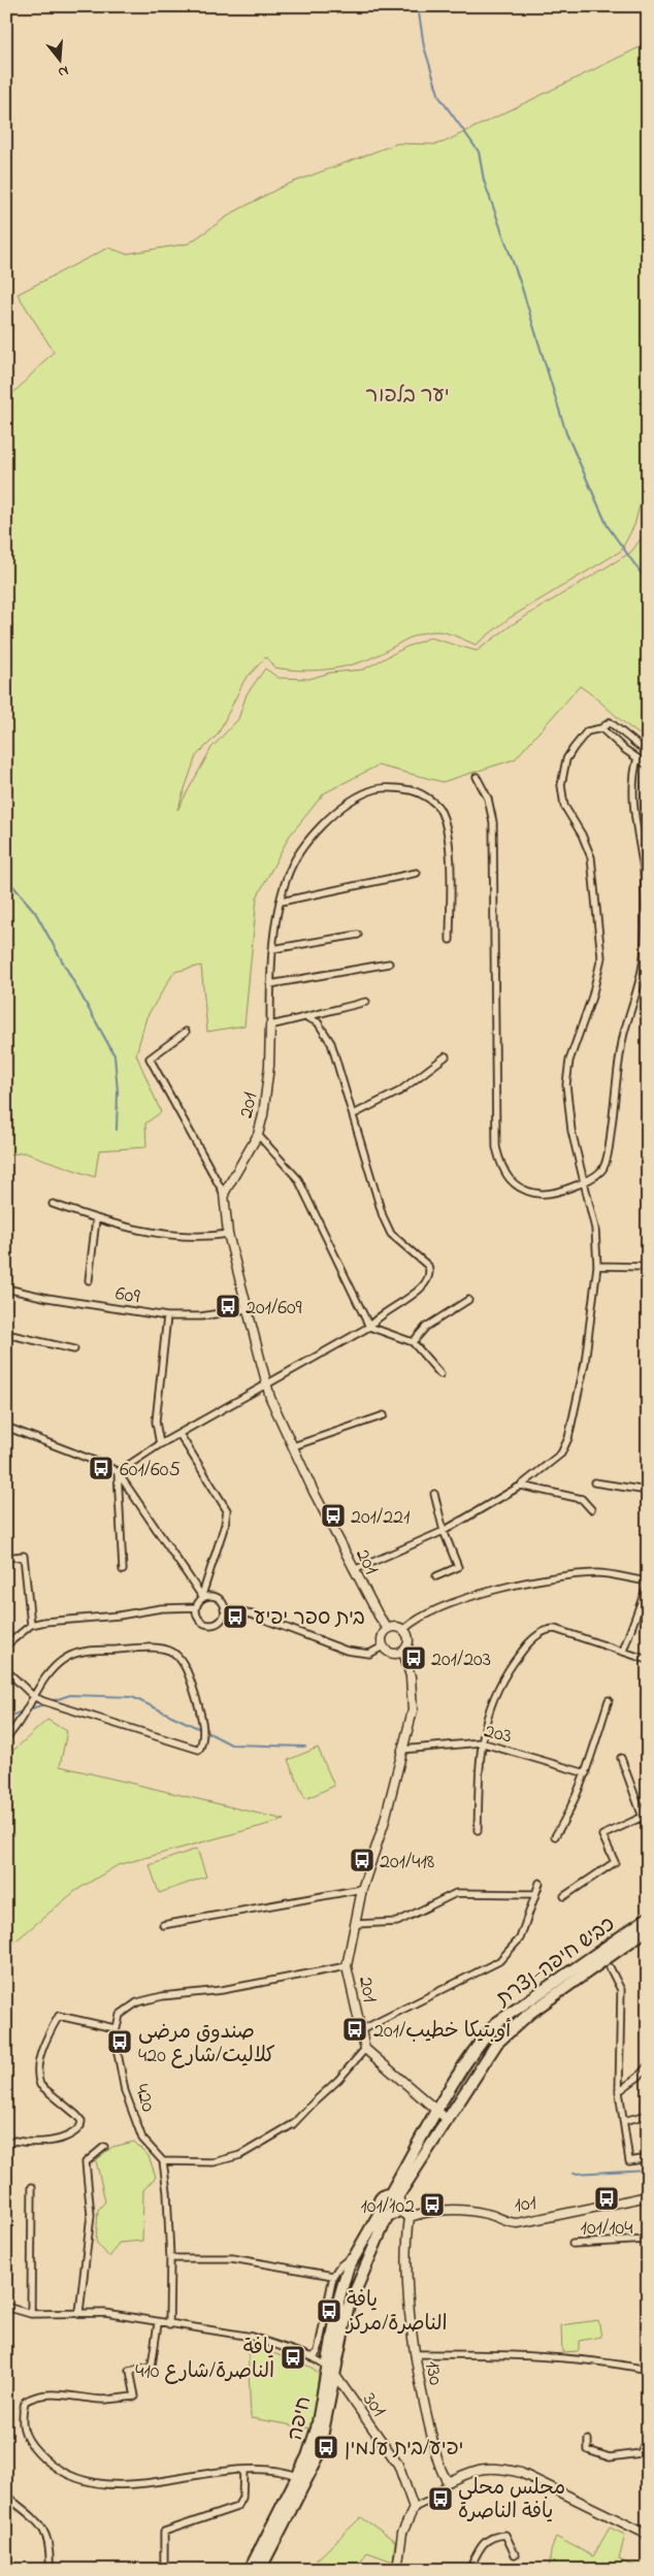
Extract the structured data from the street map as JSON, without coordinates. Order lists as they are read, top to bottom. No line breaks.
{"streets":{"highway":["כביש חיפה-נצרת","חיפה"],"street":["201","609","203","420","101","130","301"]},"crossings":[["201","609"],["201","203"],["101","130"],["301","חיפה"]],"parks":["יער בלפור"],"places":{"bus stop":["201/609","601/605","201/221","בית ספר יפיע","201/203","201/418","أوبتيكا خطيب/201","صندوق مرضى كلاليت/شارع 420","101/104","101/102","يافة الناصرة/مركز","يافة الناصرة/شارع 410","יפיע/בית עלמין","مجلس محلي يافة الناصرة"]},"north":"bottom"}
